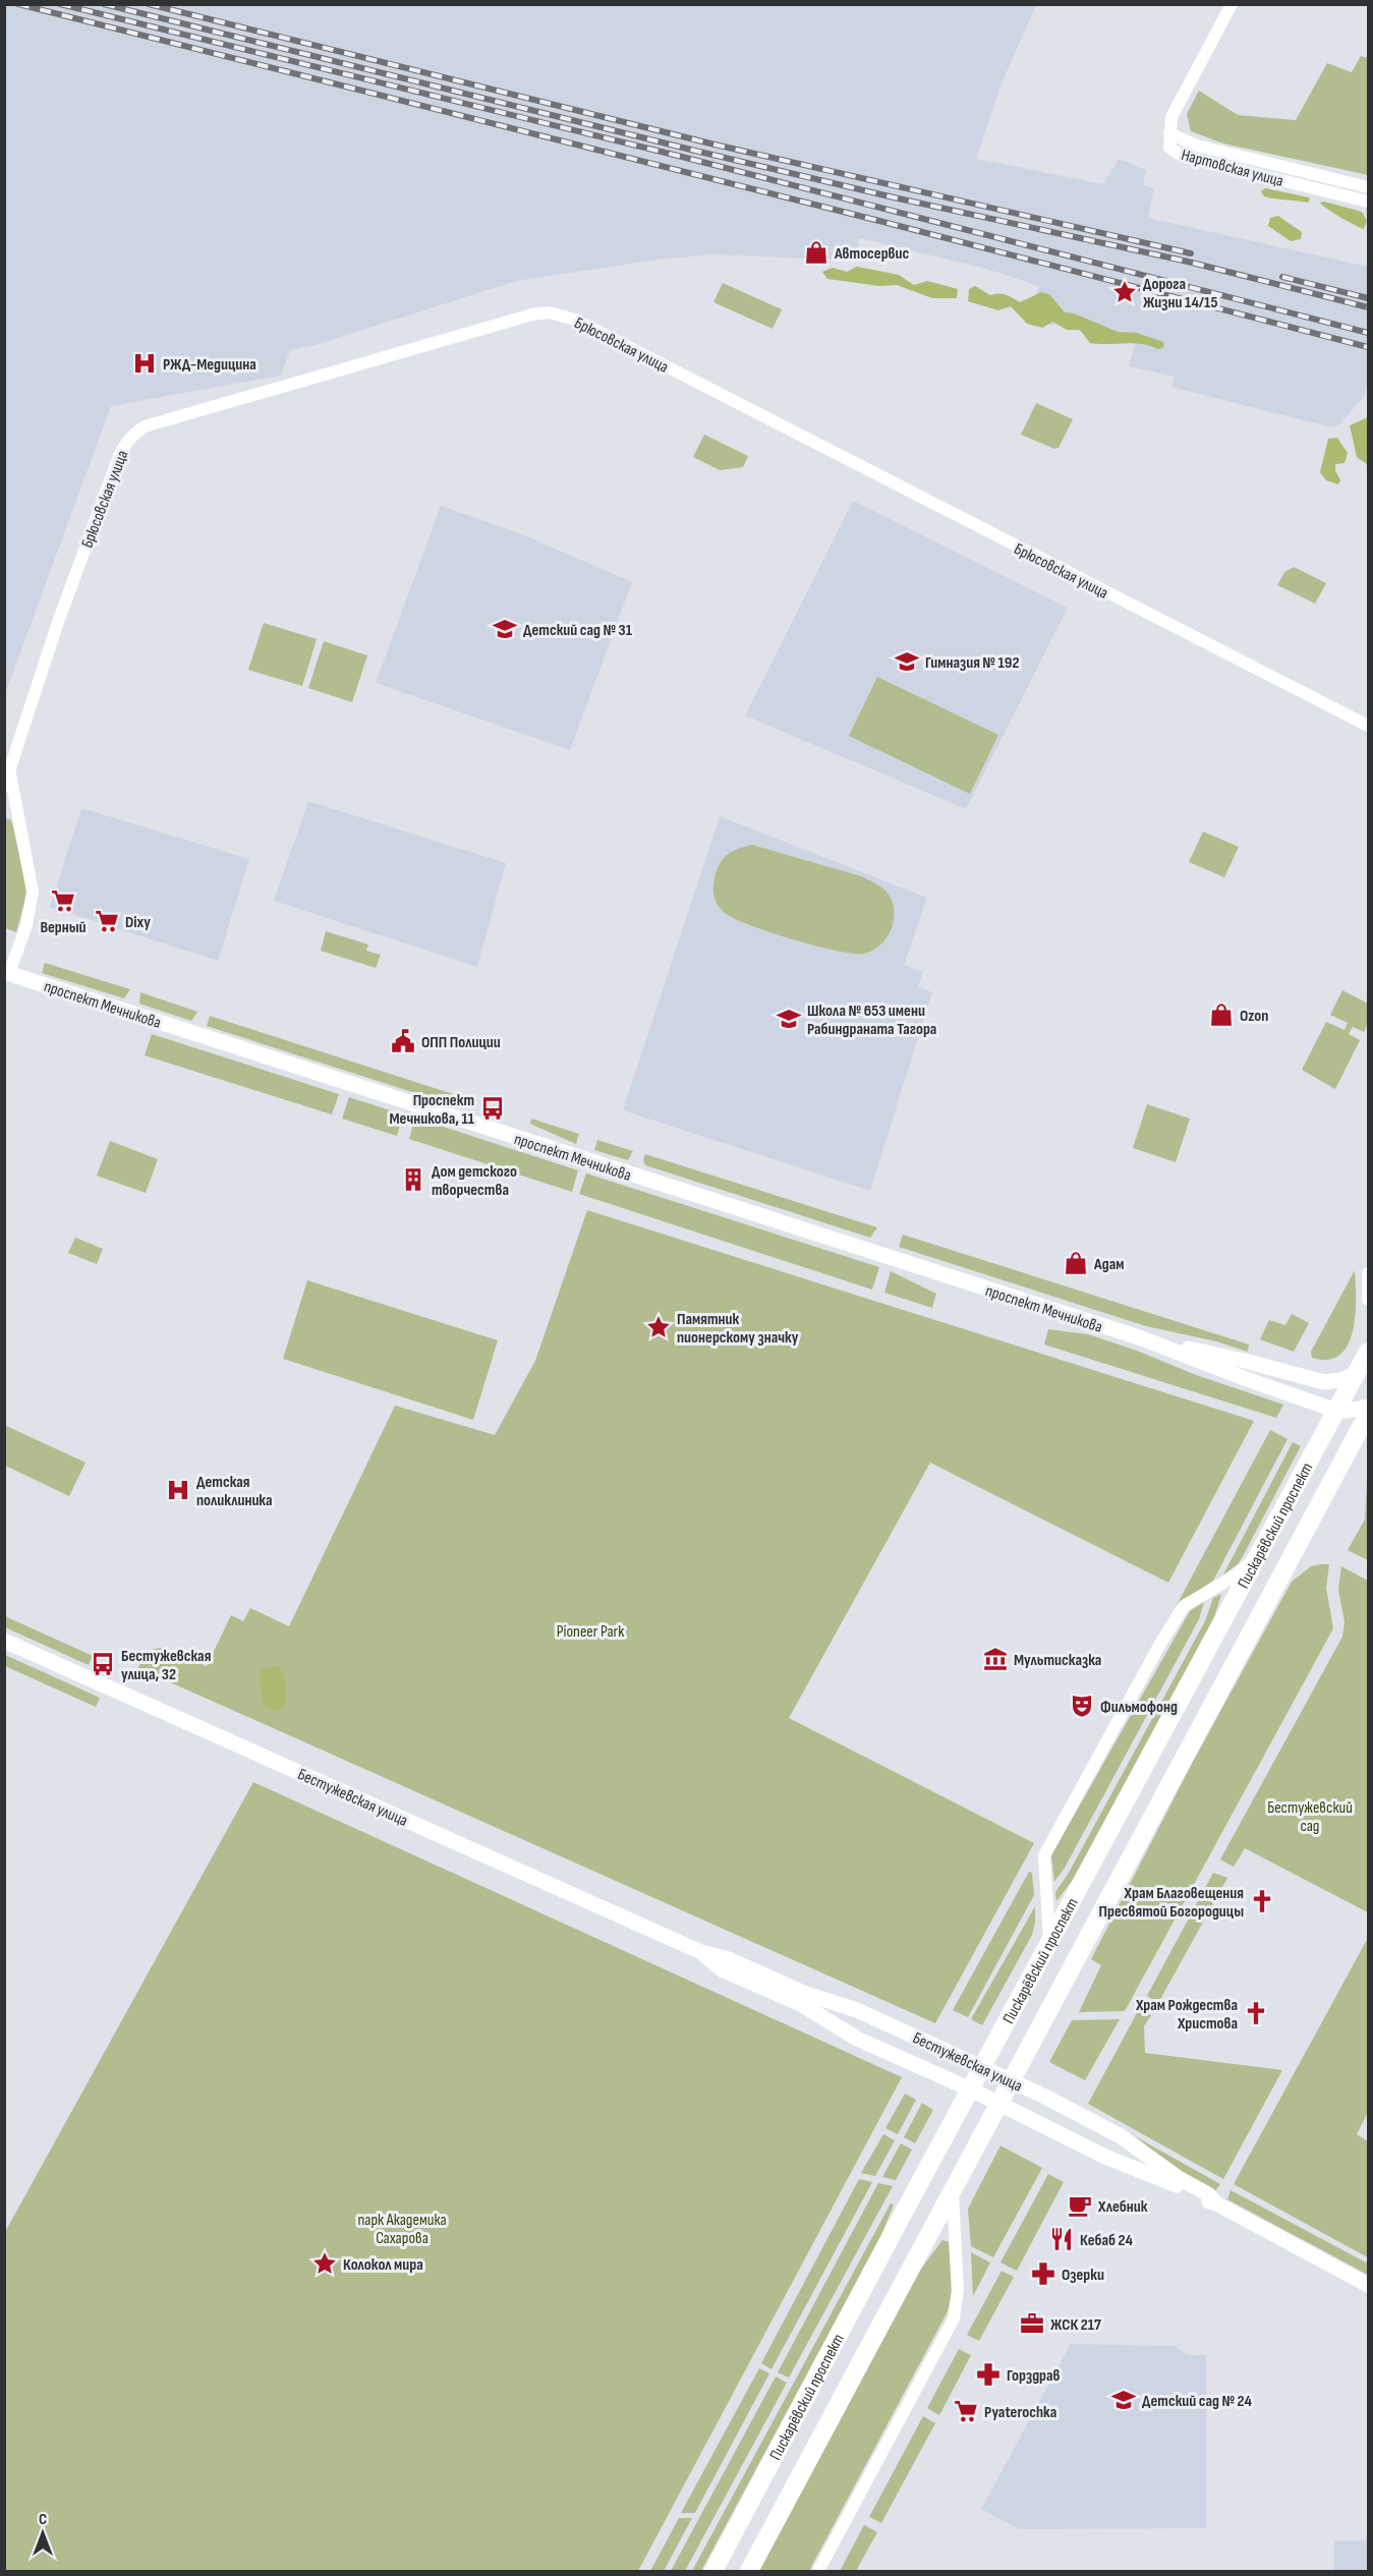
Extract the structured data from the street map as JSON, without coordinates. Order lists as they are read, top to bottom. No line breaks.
{"streets":{"main road":["Пискарёвский проспект"],"street":["Нартовская улица","Брюсовская улица","проспект Мечникова","Бестужевская улица"]},"crossings":[["Брюсовская улица","проспект Мечникова"],["проспект Мечникова","Пискарёвский проспект"],["Пискарёвский проспект","Бестужевская улица"]],"parks":["Pioneer Park","Бестужевский сад","парк Академика Сахарова"],"places":{"shop":["Автосервис","Ozon","Адам"],"place":["Дорога Жизни 14/15","Памятник пионерскому значку","Колокол мира"],"hospital":["РЖД-Медицина","Детская поликлиника"],"school or university":["Детский сад № 31","Гимназия № 192","Школа № 653 имени Рабиндраната Тагора","Детский сад № 24"],"supermarket":["Верный","Dixy","Pyaterochka"],"public building":["ОПП Полиции"],"bus stop":["Проспект Мечникова, 11","Бестужевская улица, 32"],"building":["Дом детского творчества"],"museum":["Мультисказка"],"theatre":["Фильмофонд"],"church":["Храм Благовещения Пресвятой Богородицы","Храм Рождества Христова"],"cafe":["Хлебник"],"restaurant":["Кебаб 24"],"pharmacy":["Озерки","Горздрав"],"office":["ЖСК 217"]},"north":"top"}
